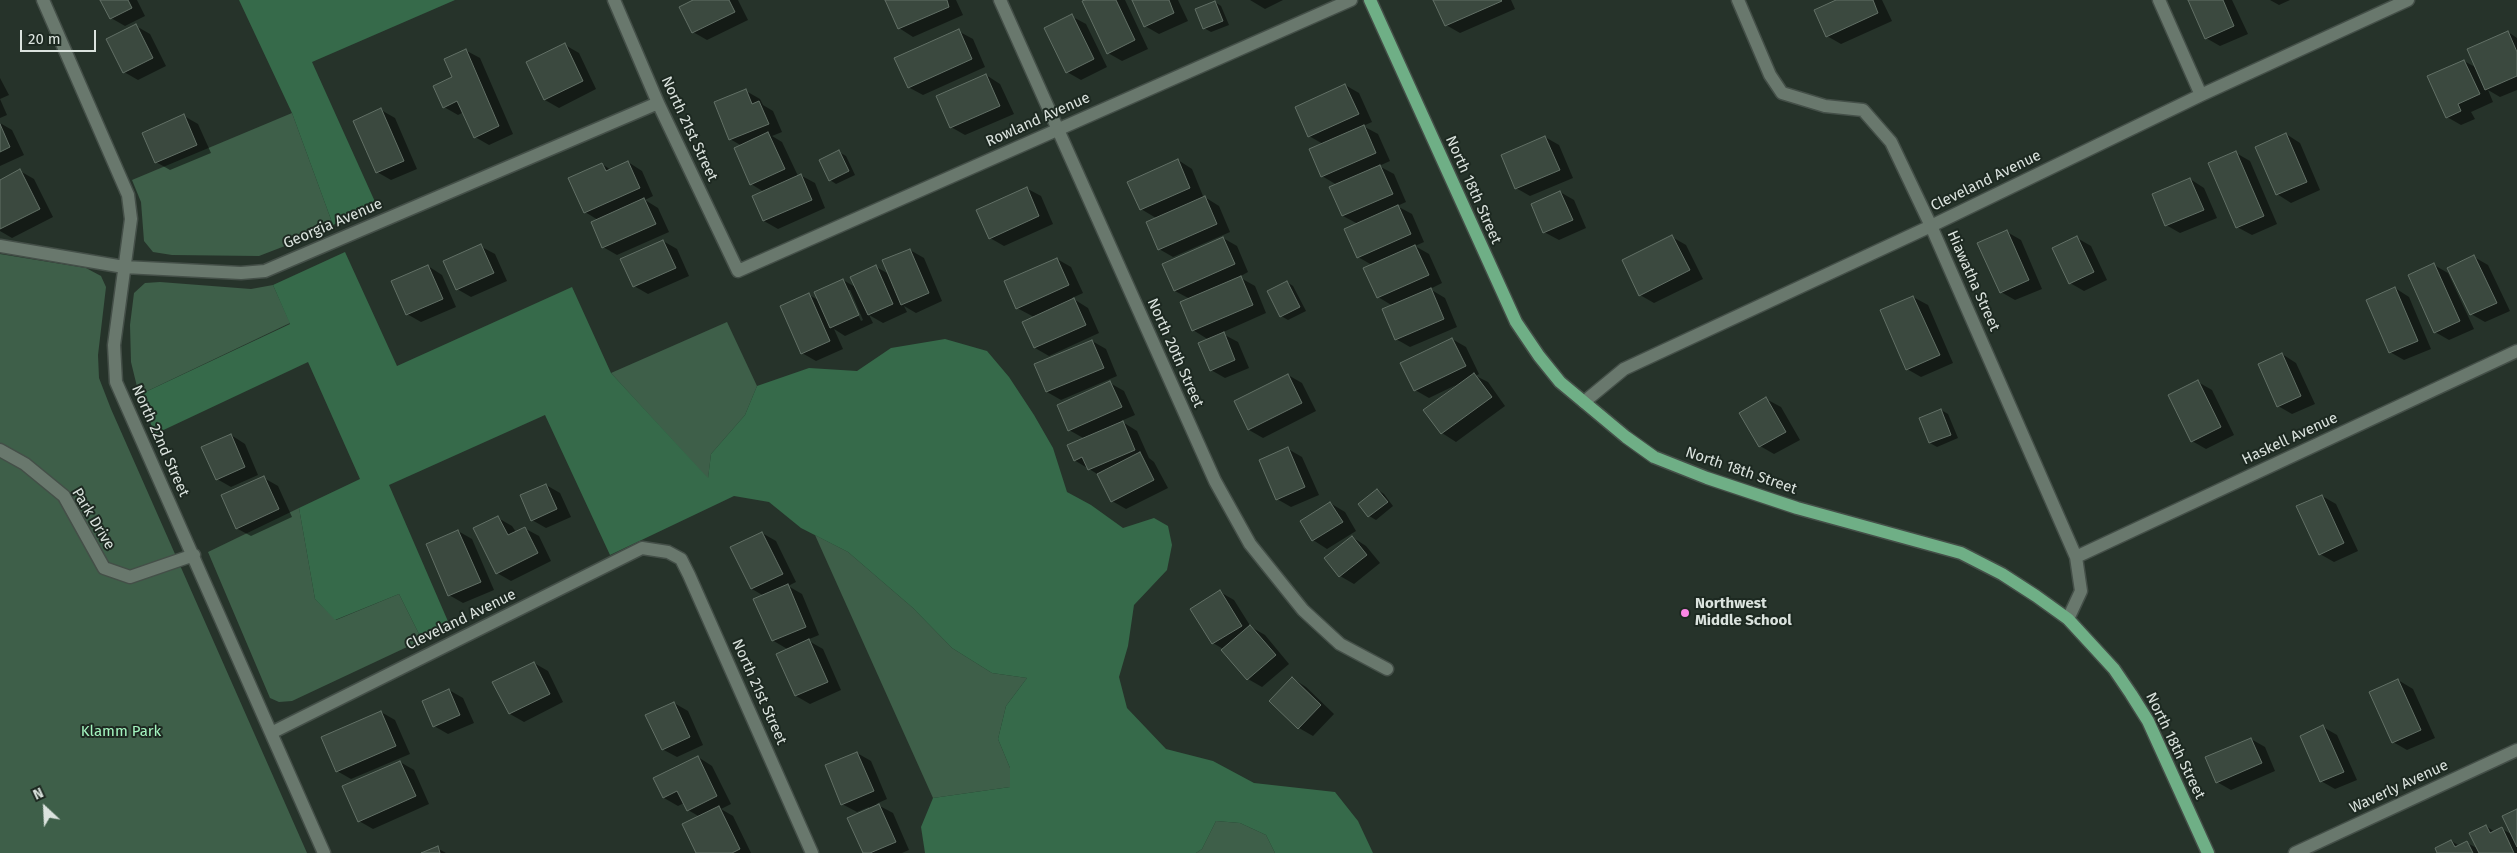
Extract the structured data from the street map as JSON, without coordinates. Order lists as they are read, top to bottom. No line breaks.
{"streets":{"main road":["North 18th Street"],"street":["Rowland Avenue","North 21st Street","Cleveland Avenue","Georgia Avenue","Hiawatha Street","North 20th Street","Haskell Avenue","North 22nd Street","Park Drive","Waverly Avenue"]},"crossings":[["Rowland Avenue","North 21st Street"],["Rowland Avenue","North 20th Street"],["North 21st Street","Cleveland Avenue"],["North 21st Street","Georgia Avenue"],["Cleveland Avenue","North 18th Street"],["Cleveland Avenue","Hiawatha Street"],["Cleveland Avenue","North 22nd Street"],["North 18th Street","Hiawatha Street"],["Georgia Avenue","North 22nd Street"],["Hiawatha Street","Haskell Avenue"],["North 22nd Street","Park Drive"]],"parks":["Klamm Park"],"places":["Northwest Middle School"],"scale_bar":"20 m","north":"top left"}
